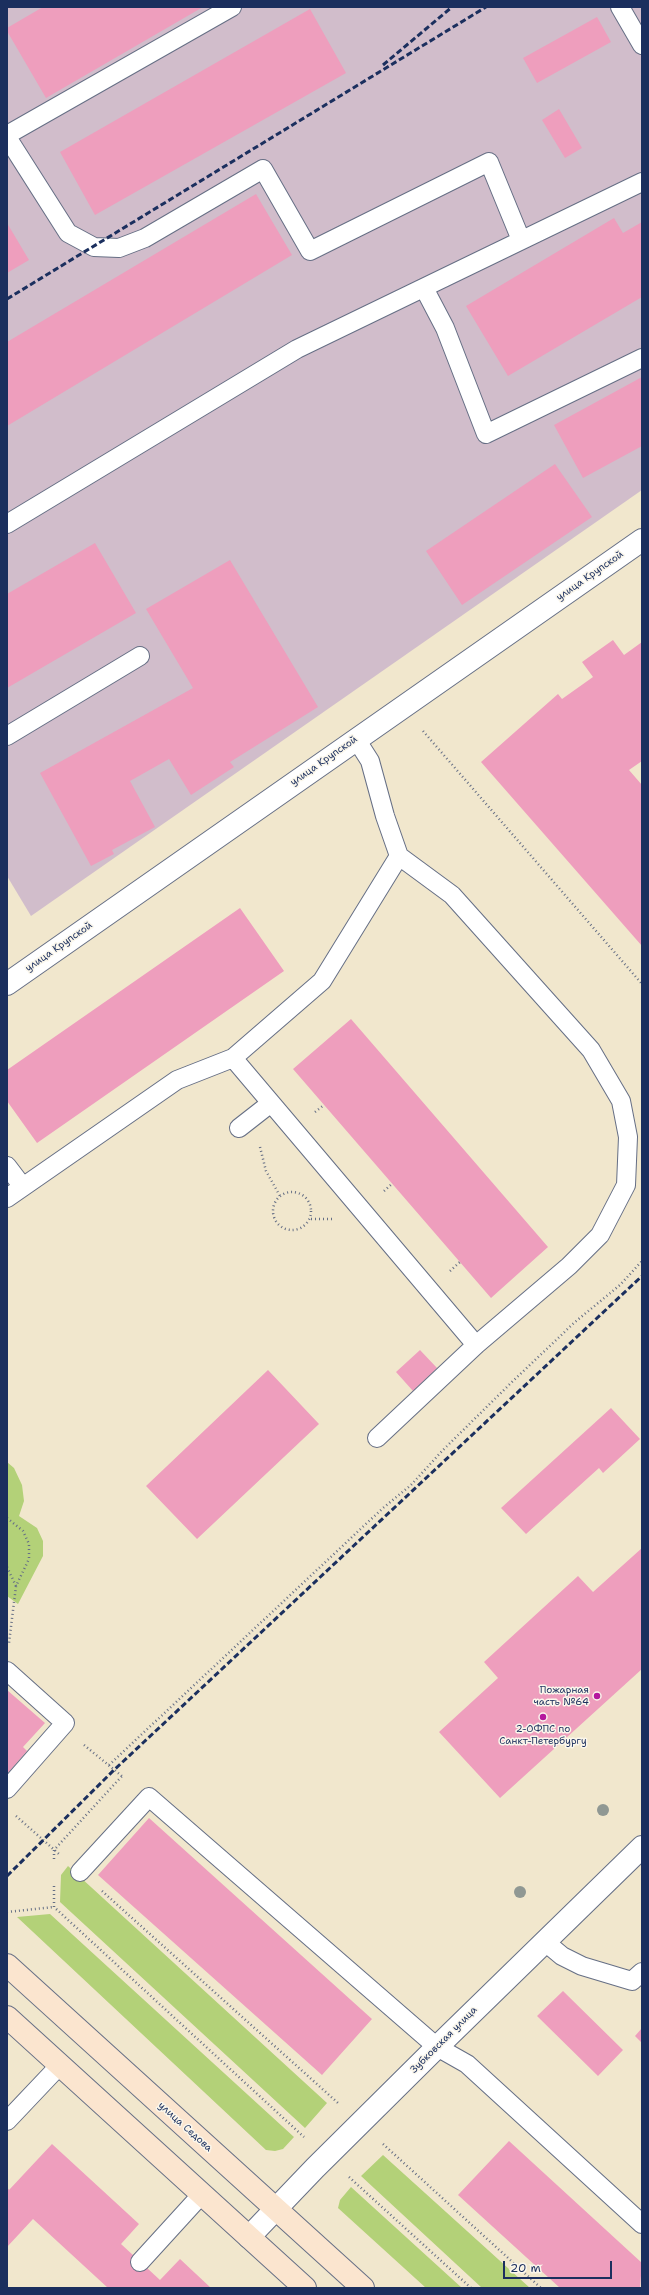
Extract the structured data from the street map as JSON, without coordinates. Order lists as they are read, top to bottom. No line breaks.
{"streets":{"main road":["улица Седова"],"street":["улица Крупской","Зубковская улица"]},"crossings":[["Зубковская улица","улица Седова"]],"places":["Пожарная часть №64","2-ОФПС по Санкт-Петербургу"],"scale_bar":"20 m"}
